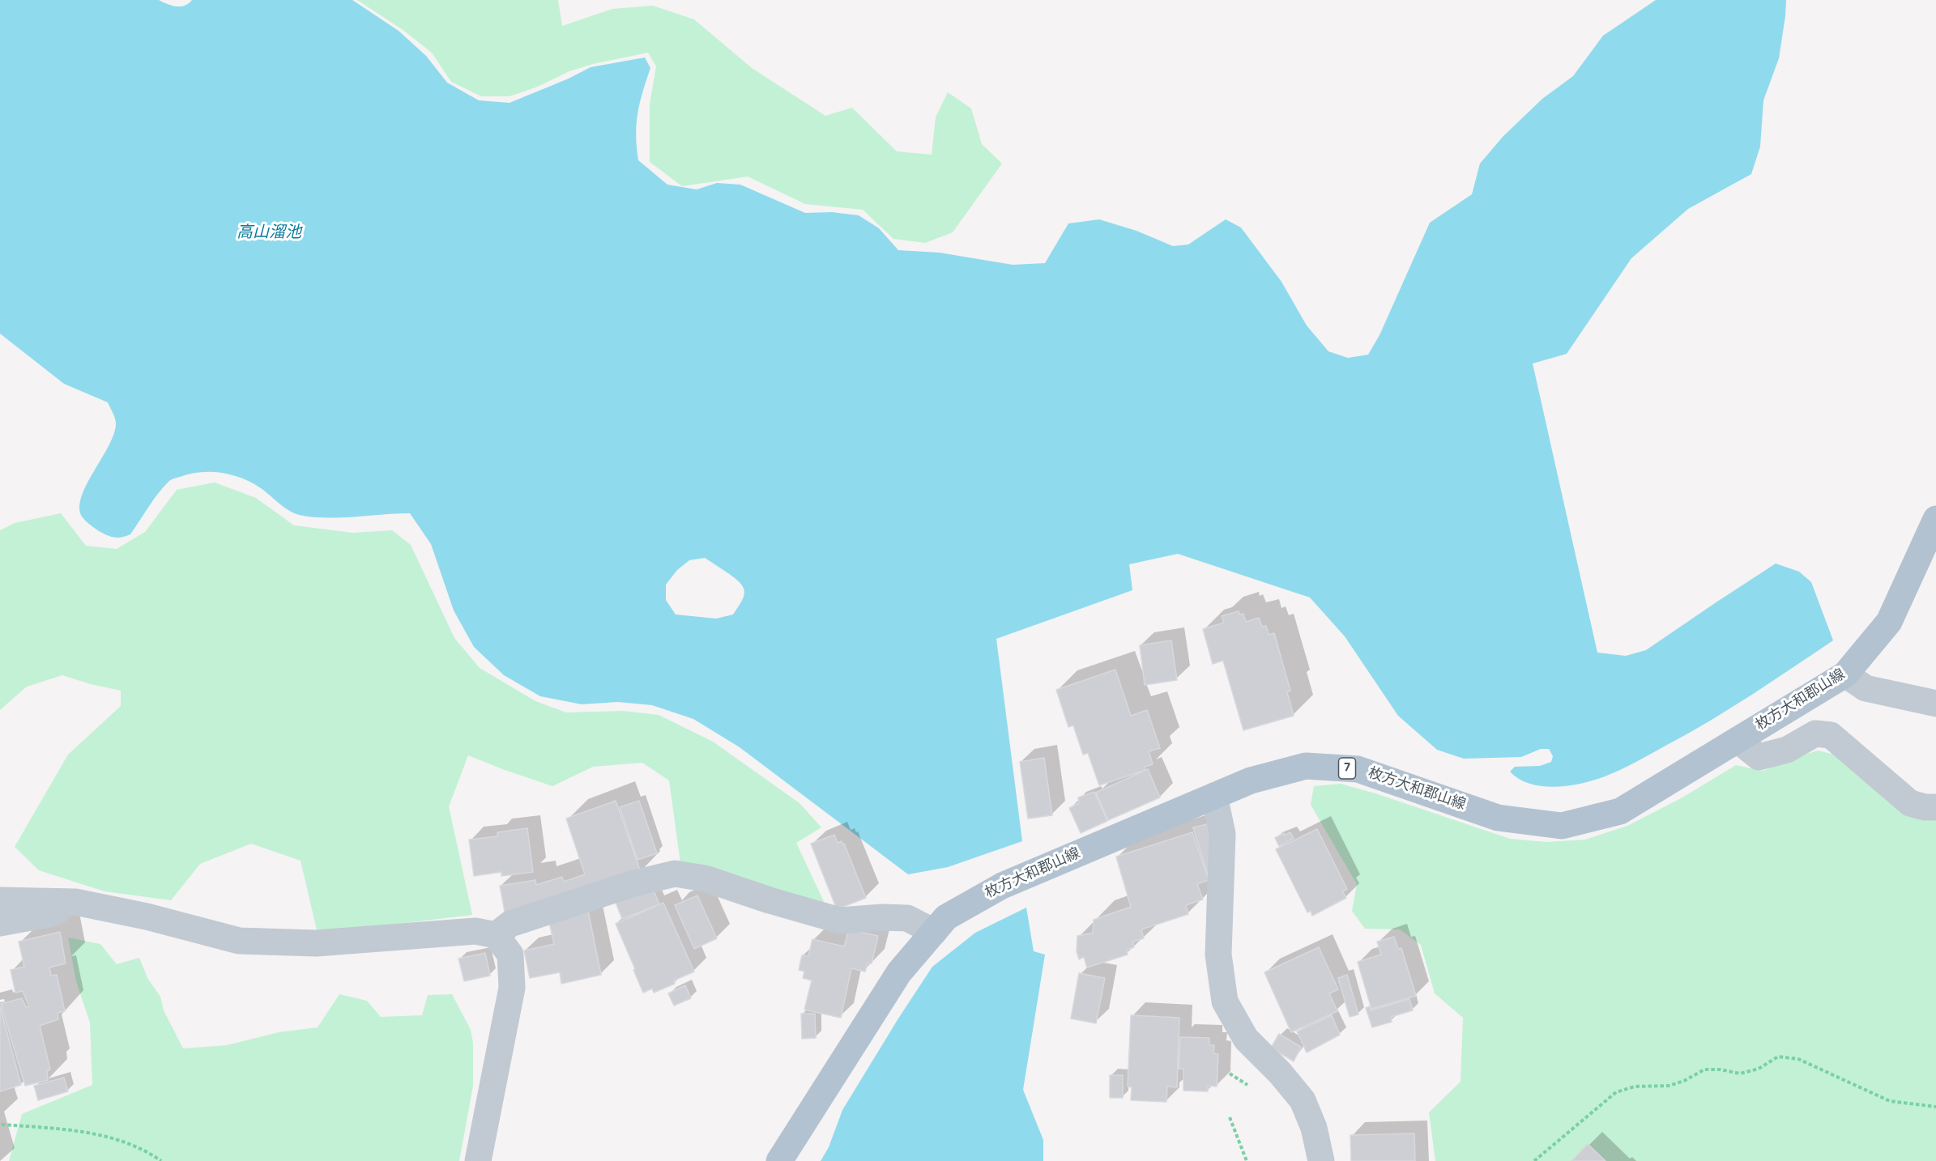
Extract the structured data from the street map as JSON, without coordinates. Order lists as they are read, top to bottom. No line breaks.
{"streets":{"main road":["枚方大和郡山線","7"]},"water":["高山溜池"]}
